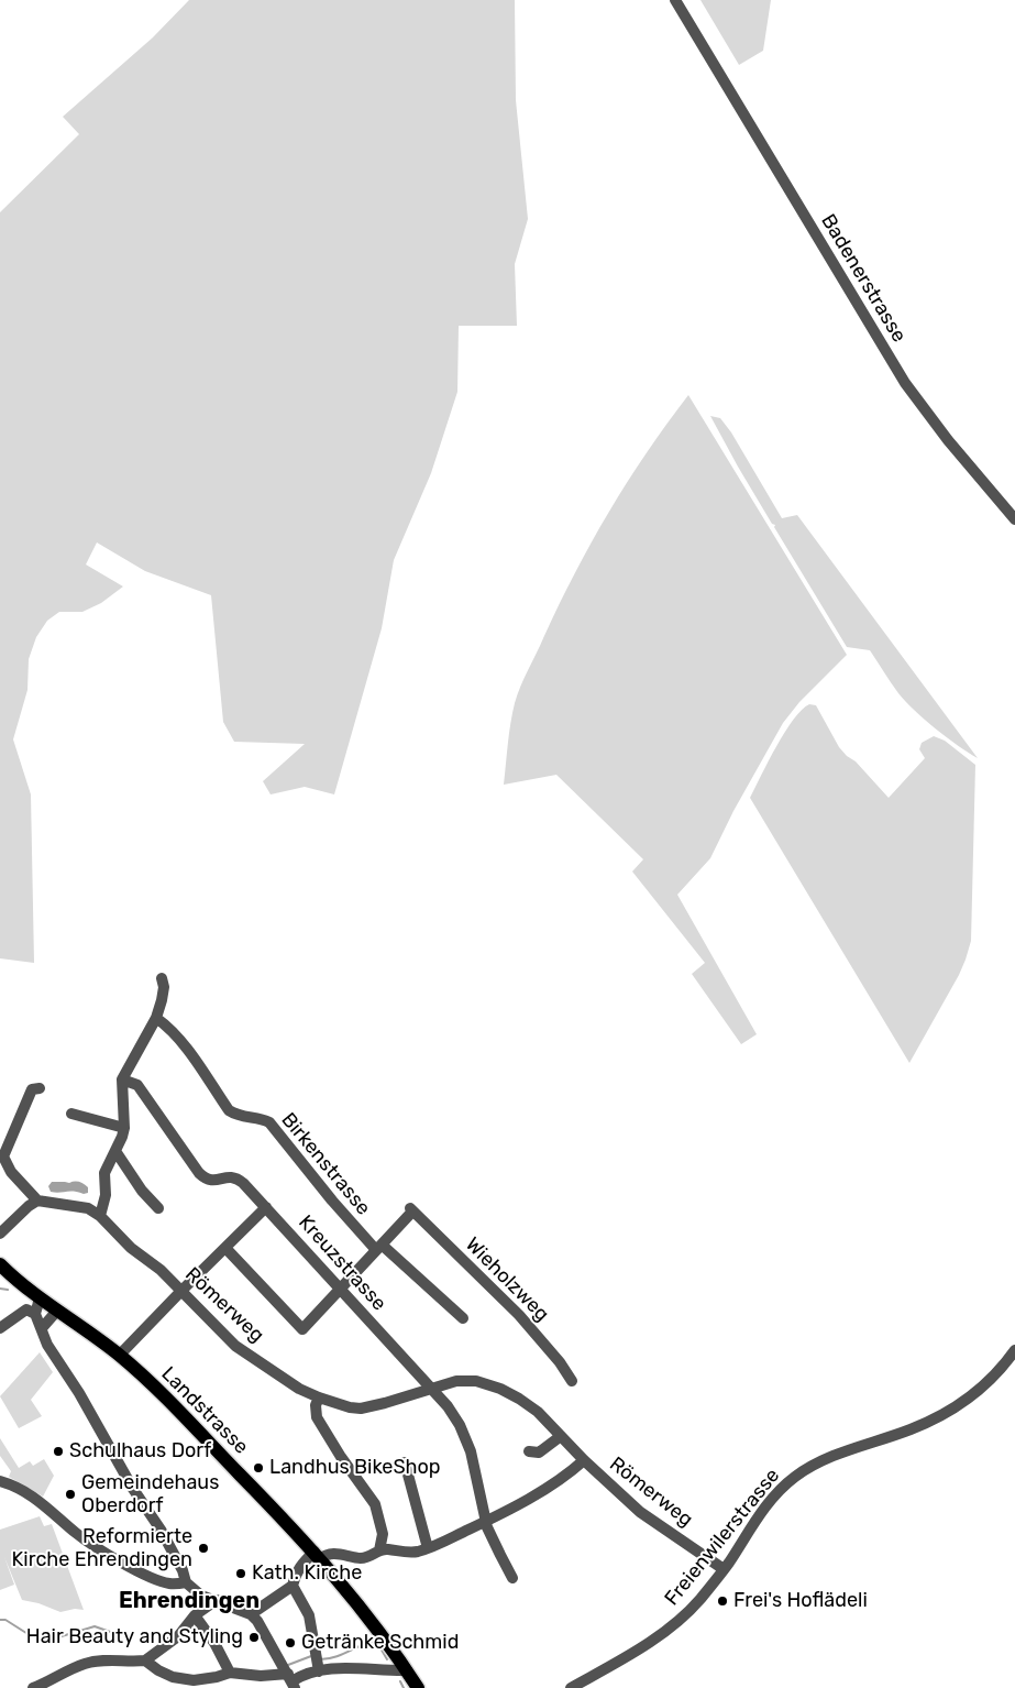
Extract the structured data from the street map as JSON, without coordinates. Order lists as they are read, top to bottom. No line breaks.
{"streets":{"main road":["Landstrasse"],"street":["Badenerstrasse","Birkenstrasse","Kreuzstrasse","Wieholzweg","Römerweg","Freienwilerstrasse"]},"crossings":[["Birkenstrasse","Wieholzweg"],["Kreuzstrasse","Römerweg"],["Römerweg","Freienwilerstrasse"]],"districts":["Ehrendingen"],"places":["Schulhaus Dorf","Landhus BikeShop","Gemeindehaus Oberdorf","Reformierte Kirche Ehrendingen","Kath. Kirche","Frei's Hoflädeli","Hair Beauty and Styling","Getränke Schmid"]}
